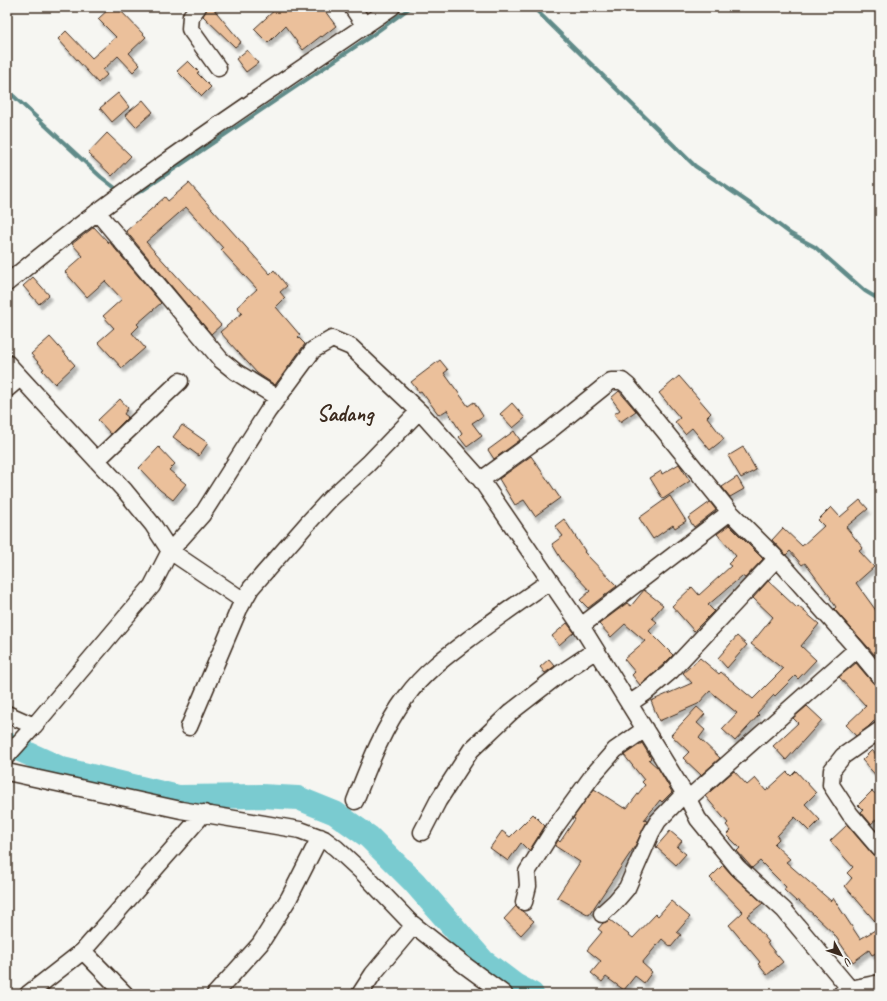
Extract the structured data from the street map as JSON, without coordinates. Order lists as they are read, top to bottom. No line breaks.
{"districts":["Sadang"],"north":"bottom right"}
